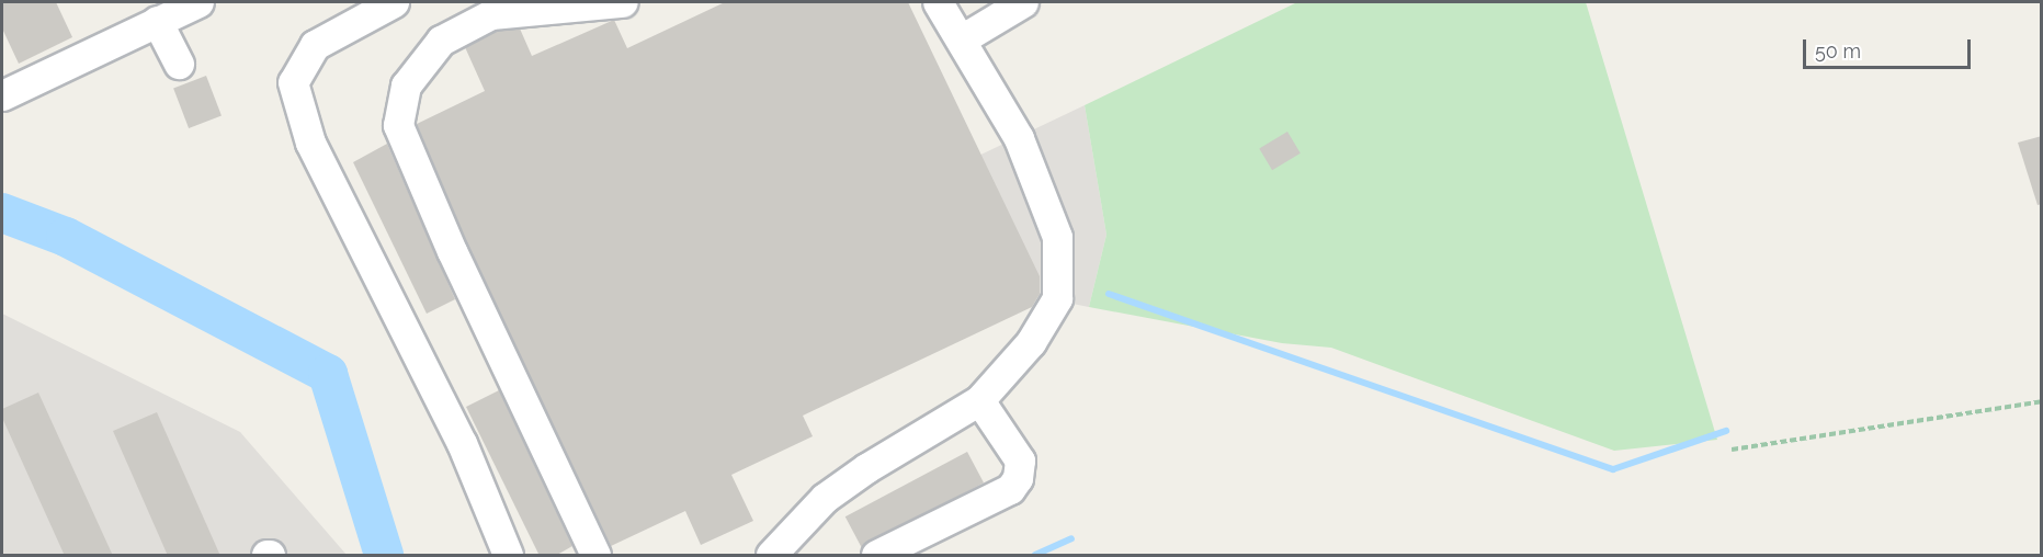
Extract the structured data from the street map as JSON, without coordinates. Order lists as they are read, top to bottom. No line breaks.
{"scale_bar":"50 m"}
